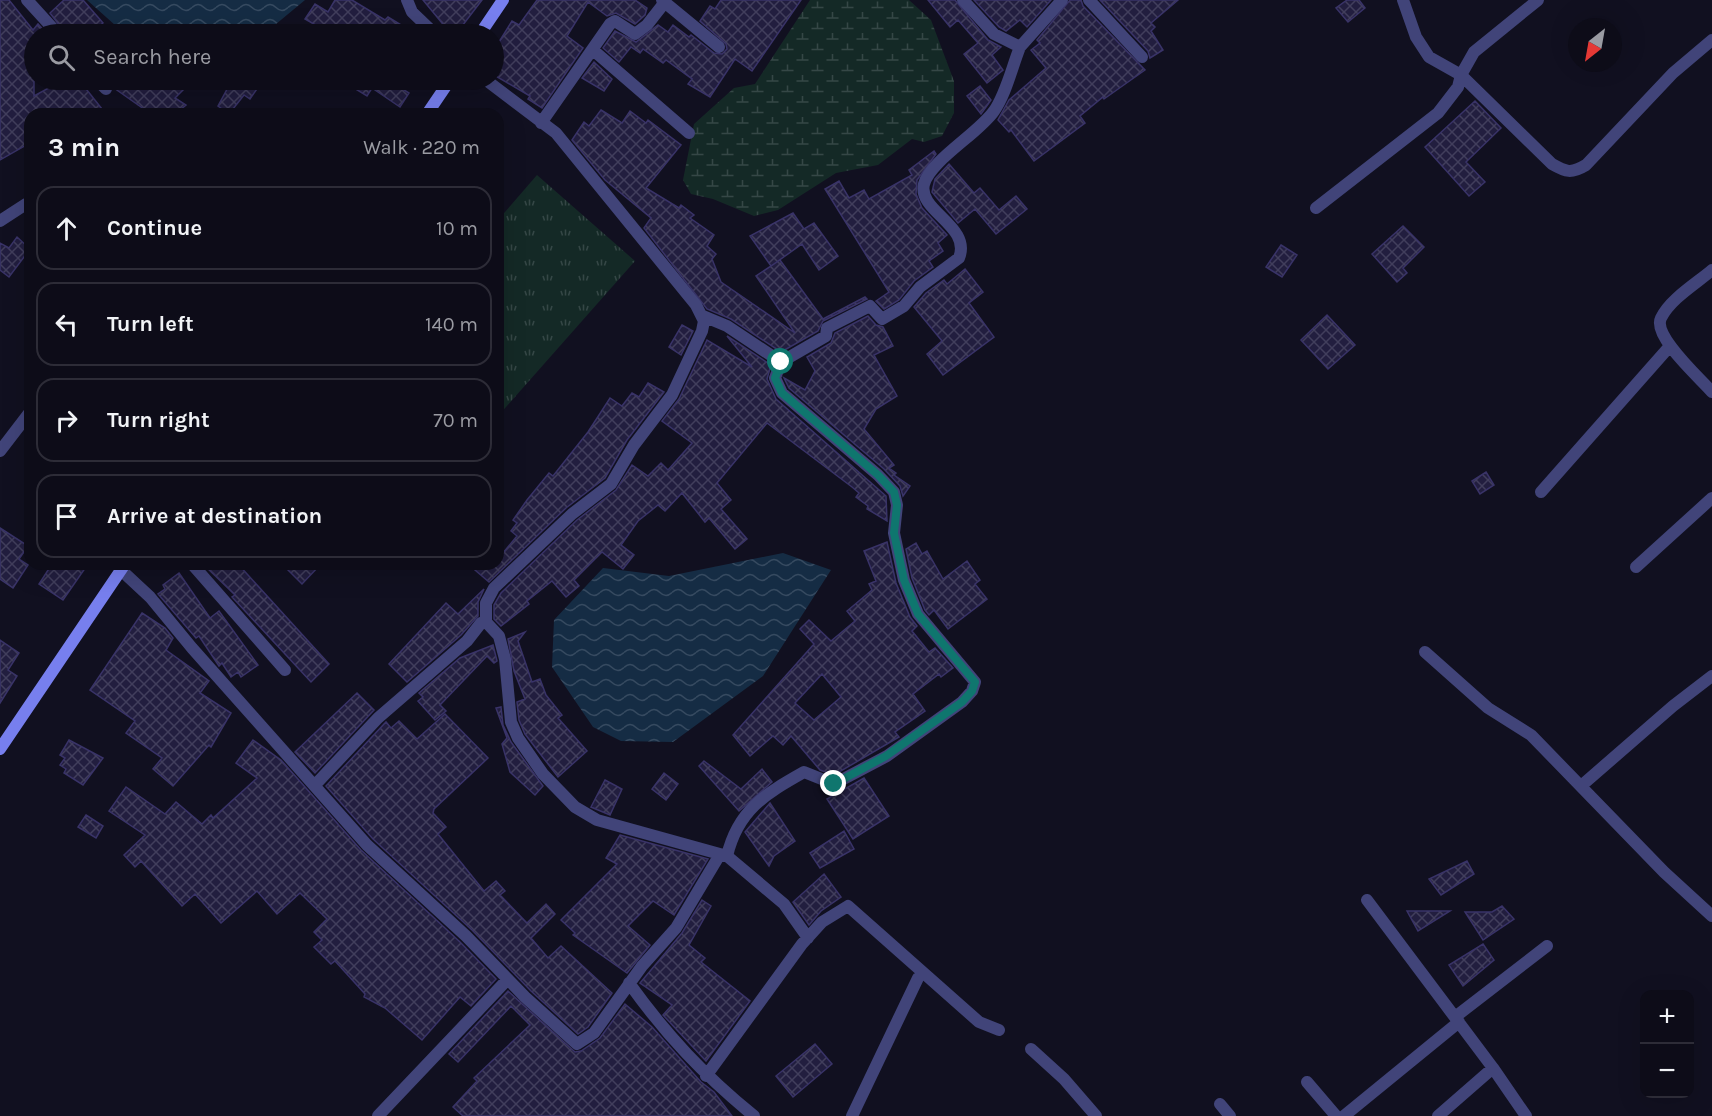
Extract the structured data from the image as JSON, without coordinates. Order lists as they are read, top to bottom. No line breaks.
{"north":"bottom left","page":{"search":"Search here","heading":["3 min","Walk · 220 m"],"list":[["Continue","10 m"],["Turn left","140 m"],["Turn right","70 m"],"Arrive at destination"],"map_buttons":["+","−"]}}
